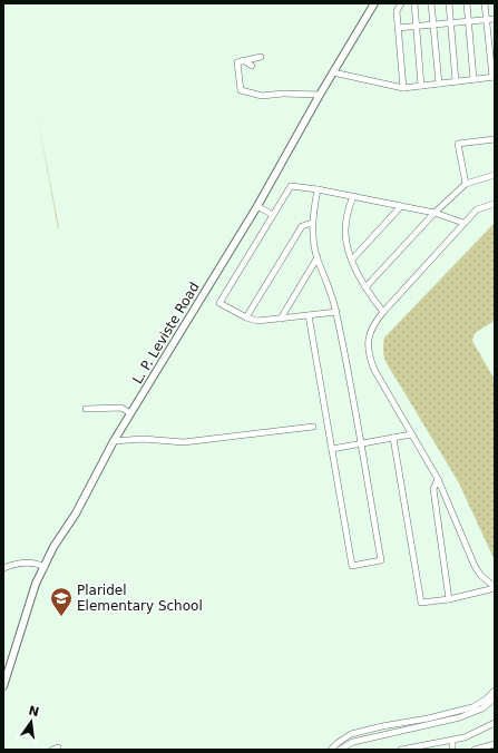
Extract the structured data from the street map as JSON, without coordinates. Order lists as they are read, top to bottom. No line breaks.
{"streets":{"main road":["L. P. Leviste Road"]},"places":{"school or university":["Plaridel Elementary School"]},"north":"top"}
